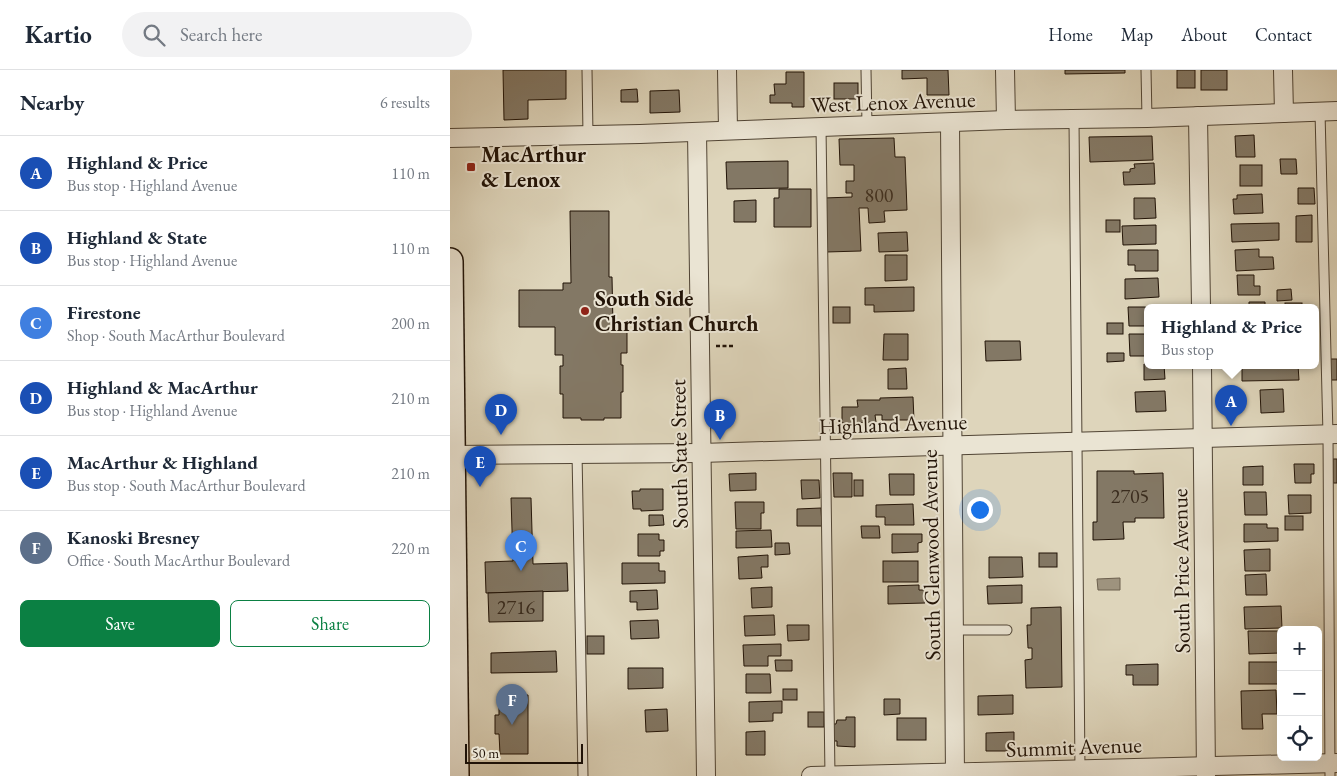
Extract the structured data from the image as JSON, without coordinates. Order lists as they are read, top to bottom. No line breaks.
{"streets":{"street":["West Lenox Avenue","Highland Avenue","South State Street","South Glenwood Avenue","South Price Avenue","Summit Avenue"]},"crossings":[["West Lenox Avenue","South State Street"],["West Lenox Avenue","South Glenwood Avenue"],["Highland Avenue","South State Street"],["Highland Avenue","South Glenwood Avenue"],["Highland Avenue","South Price Avenue"],["South Glenwood Avenue","Summit Avenue"],["South Price Avenue","Summit Avenue"]],"places":{"transit":["MacArthur & Lenox"],"other":["South Side Christian Church"]},"house_numbers":["800","2705","2716"],"scale_bar":"50 m","page":{"header":"Kartio","search":"Search here","nav":["Home","Map","About","Contact"],"heading":["Nearby","6 results"],"list":[{"mark":"A","name":"Highland & Price","note":"Bus stop · Highland Avenue","value":"110 m"},{"mark":"B","name":"Highland & State","note":"Bus stop · Highland Avenue","value":"110 m"},{"mark":"C","name":"Firestone","note":"Shop · South MacArthur Boulevard","value":"200 m"},{"mark":"D","name":"Highland & MacArthur","note":"Bus stop · Highland Avenue","value":"210 m"},{"mark":"E","name":"MacArthur & Highland","note":"Bus stop · South MacArthur Boulevard","value":"210 m"},{"mark":"F","name":"Kanoski Bresney","note":"Office · South MacArthur Boulevard","value":"220 m"}],"popup":["Highland & Price","Bus stop"],"pins":["A","D","B","E","C","F"],"buttons":["Save","Share"],"map_buttons":["+","−"],"scale":"50 m"}}
